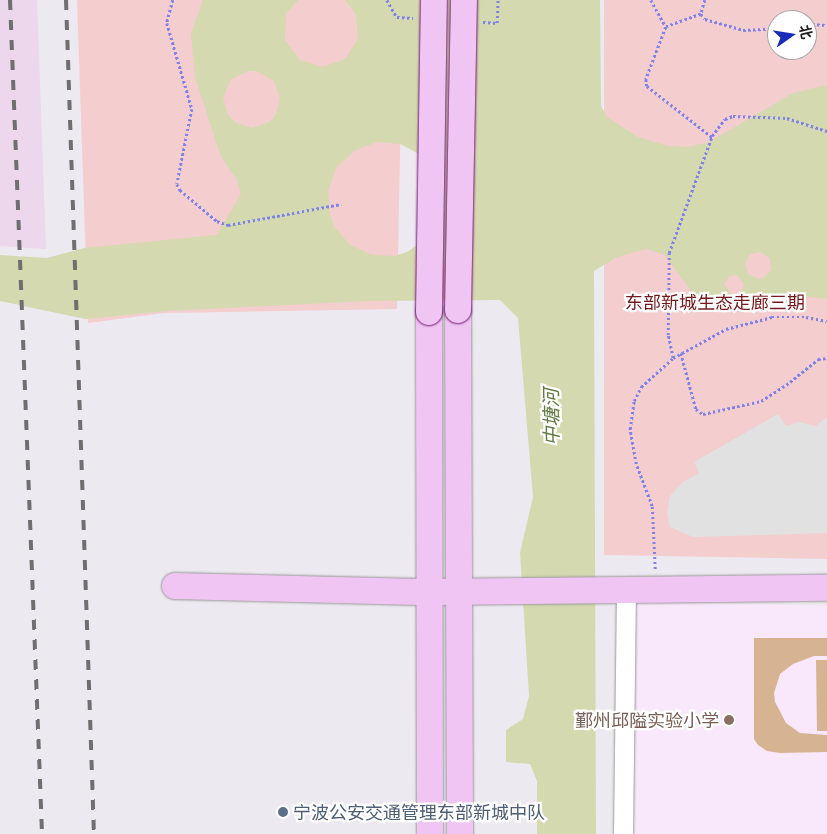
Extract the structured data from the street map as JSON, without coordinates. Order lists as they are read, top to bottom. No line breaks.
{"water":["中塘河"],"parks":["东部新城生态走廊三期"],"places":["鄞州邱隘实验小学","宁波公安交通管理东部新城中队"],"north":"right"}
